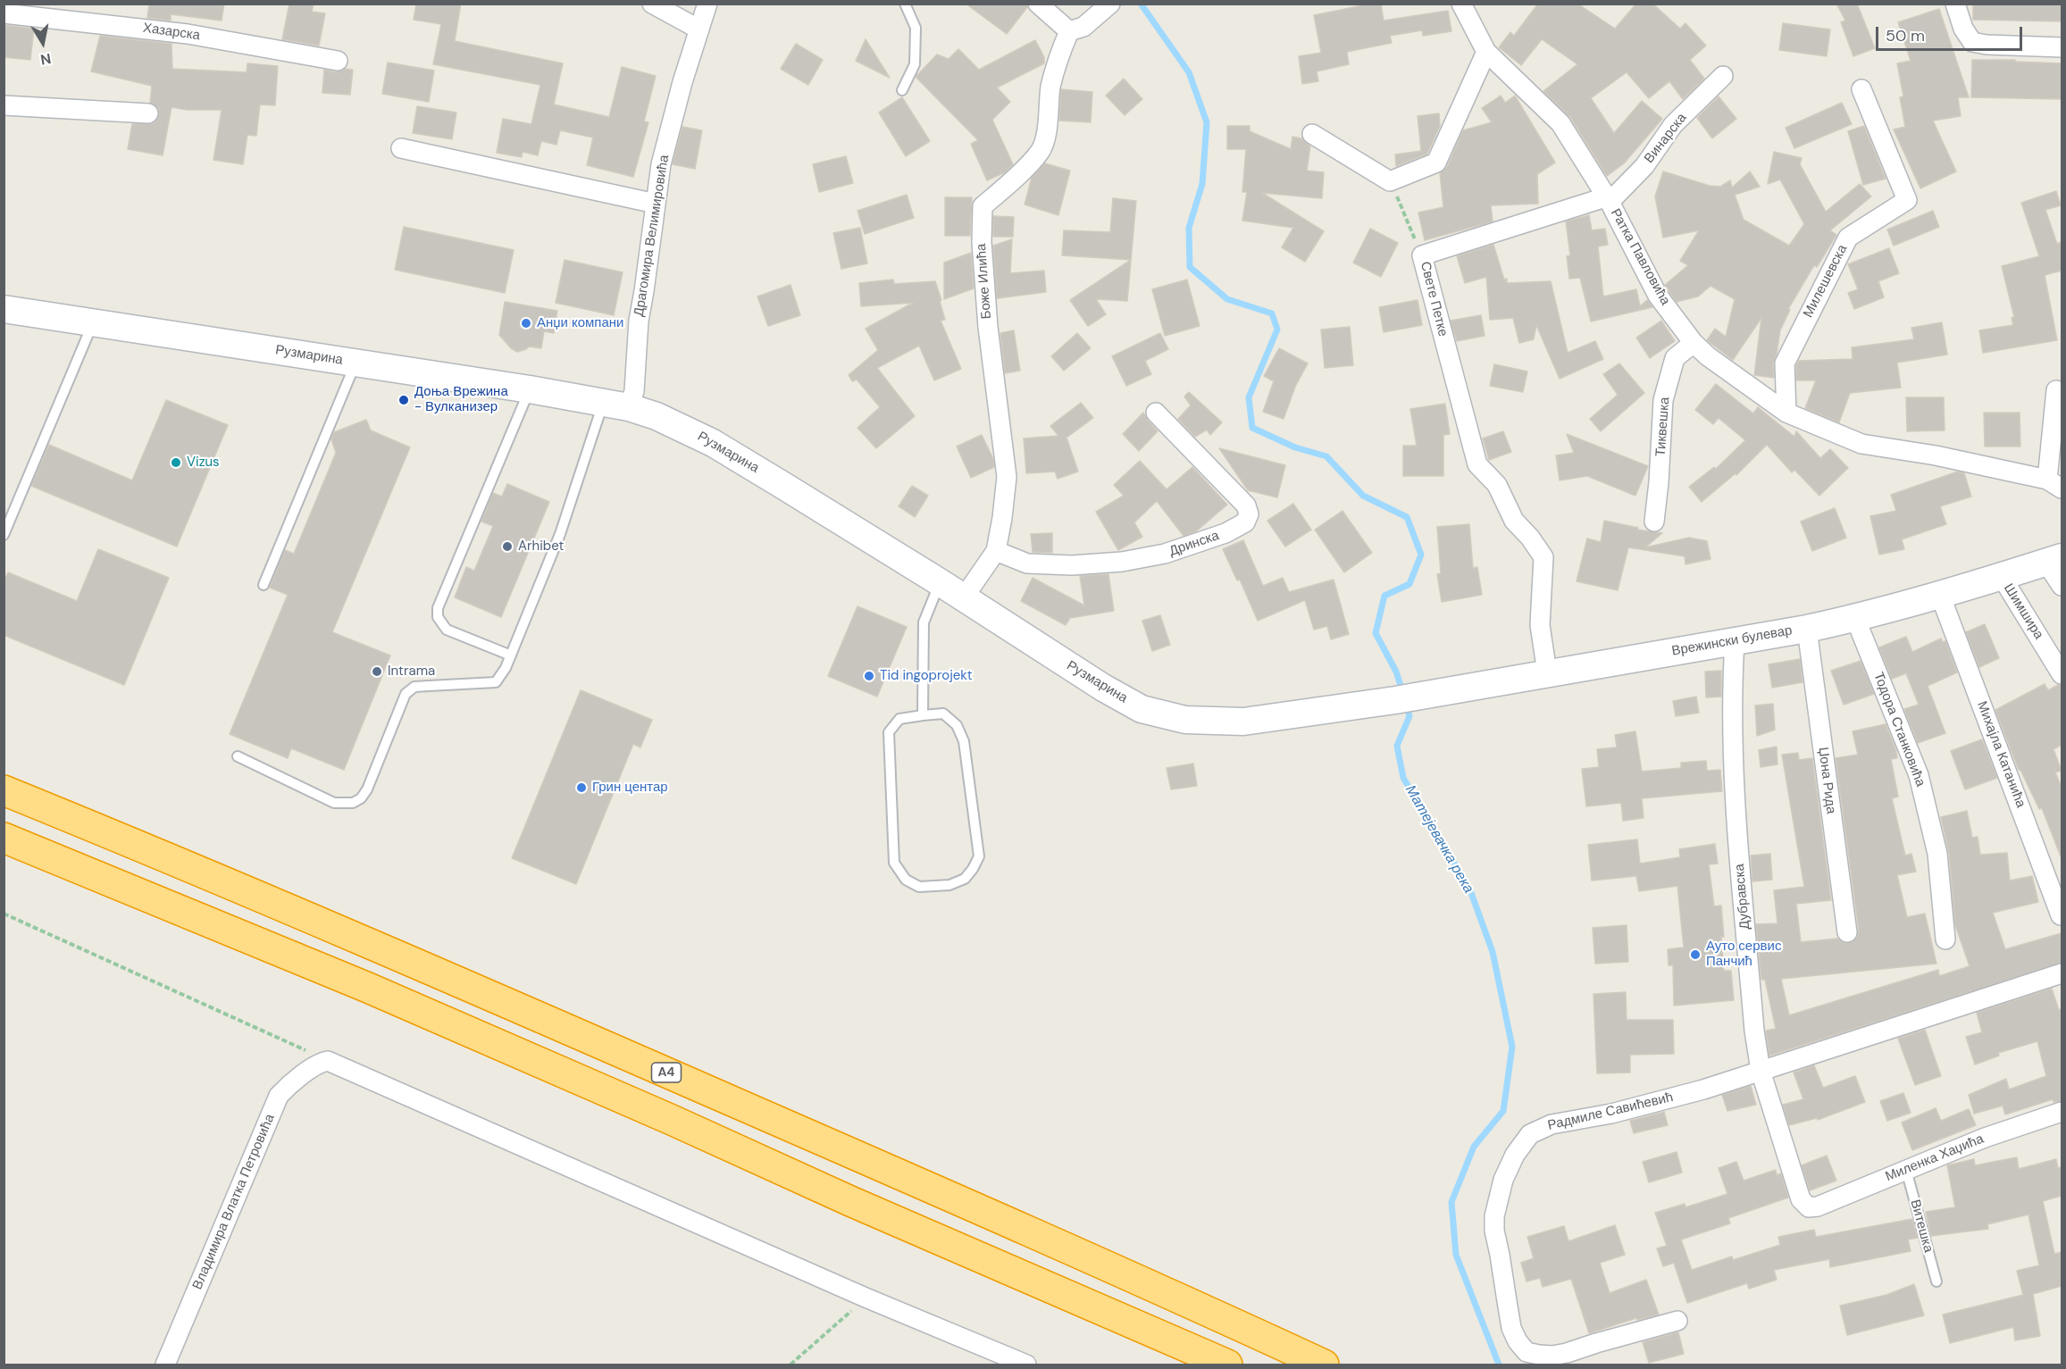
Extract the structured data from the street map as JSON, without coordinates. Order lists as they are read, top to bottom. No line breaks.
{"streets":{"highway":["A4"],"main road":["Рузмарина","Врежински булевар"],"street":["Хазарска","Винарска","Драгомира Велимировића","Ратка Павловића","Боже Илића","Милешевска","Свете Петке","Тиквешка","Дринска","Шимшира","Тодора Станковића","Михајла Катанића","Џона Рида","Дубравска","Радмиле Савићевић","Миленка Хаџића","Владимира Влатка Петровића"],"lane":["Витешка"]},"crossings":[["Винарска","Ратка Павловића"],["Винарска","Свете Петке"],["Драгомира Велимировића","Рузмарина"],["Ратка Павловића","Милешевска"],["Ратка Павловића","Свете Петке"],["Ратка Павловића","Тиквешка"],["Боже Илића","Рузмарина"],["Боже Илића","Дринска"],["Свете Петке","Врежински булевар"],["Рузмарина","Врежински булевар"],["Шимшира","Врежински булевар"],["Врежински булевар","Тодора Станковића"],["Врежински булевар","Михајла Катанића"],["Врежински булевар","Џона Рида"],["Врежински булевар","Дубравска"],["Дубравска","Радмиле Савићевић"],["Дубравска","Миленка Хаџића"],["Миленка Хаџића","Витешка"]],"water":["Матејевачка река"],"places":["Анџи компани","Доња Врежина - Вулканизер","Vizus","Arhibet","Intrama","Tid ingoprojekt","Грин центар","Ауто сервис Панчић"],"scale_bar":"50 m","north":"bottom"}
